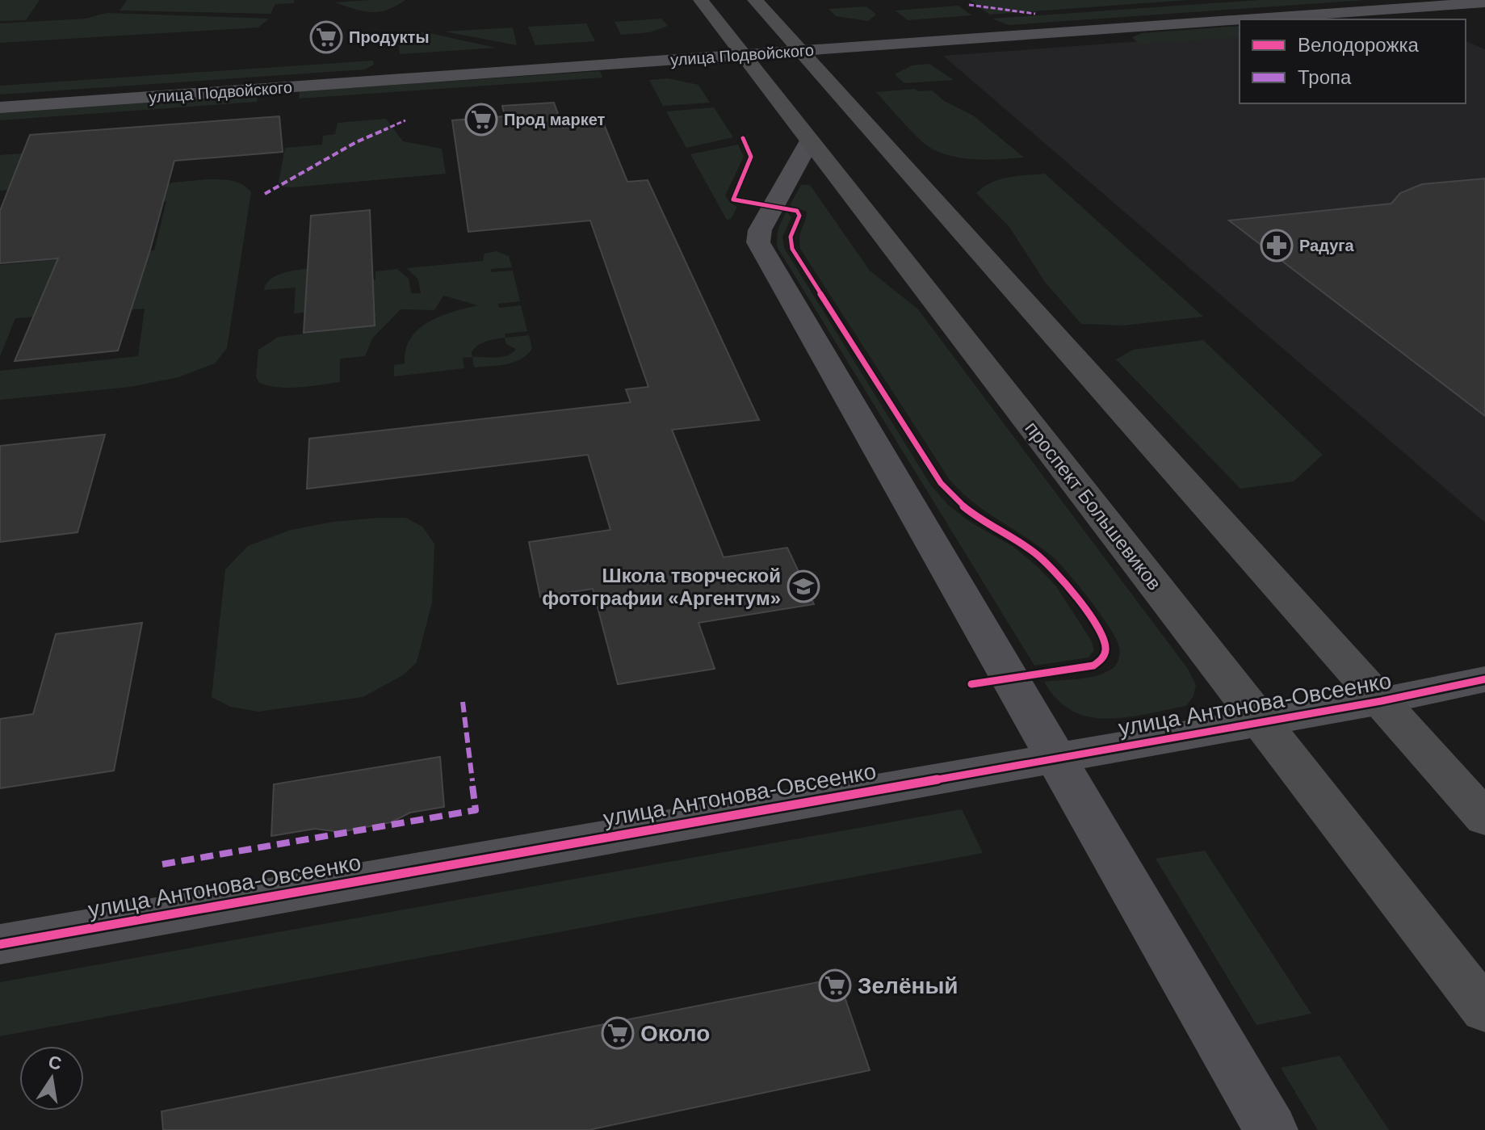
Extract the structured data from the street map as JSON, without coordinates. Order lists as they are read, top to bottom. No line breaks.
{"streets":{"main road":["проспект Большевиков"],"street":["улица Подвойского","улица Антонова-Овсеенко"]},"crossings":[["улица Подвойского","проспект Большевиков"],["проспект Большевиков","улица Антонова-Овсеенко"]],"places":{"supermarket":["Продукты","Прод маркет","Зелёный","Около"],"pharmacy":["Радуга"],"school or university":["Школа творческой фотографии «Аргентум»"]},"legend":["Велодорожка","Тропа"],"north":"top"}
